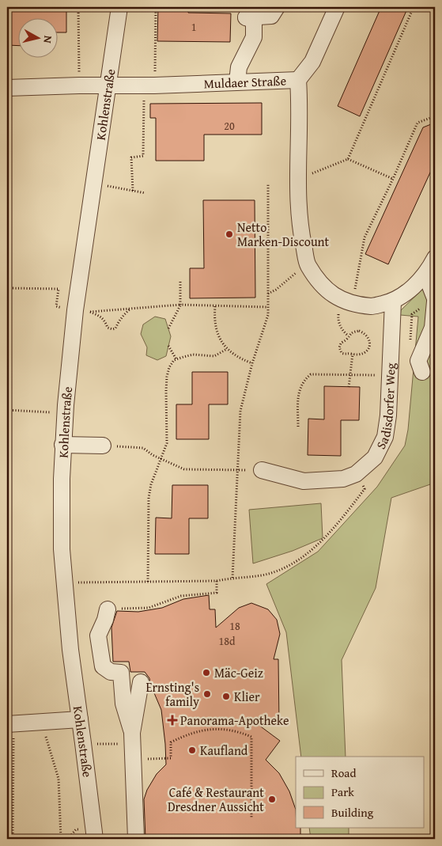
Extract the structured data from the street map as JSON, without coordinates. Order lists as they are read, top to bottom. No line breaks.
{"streets":{"street":["Muldaer Straße","Kohlenstraße","Sadisdorfer Weg"]},"crossings":[["Muldaer Straße","Kohlenstraße"]],"places":{"other":["Netto Marken-Discount","Mäc-Geiz","Ernsting's family","Klier","Kaufland","Café & Restaurant Dresdner Aussicht"],"health":["Panorama-Apotheke"]},"house_numbers":["1","20","18","18d"],"legend":["Road","Park","Building"],"north":"right"}
